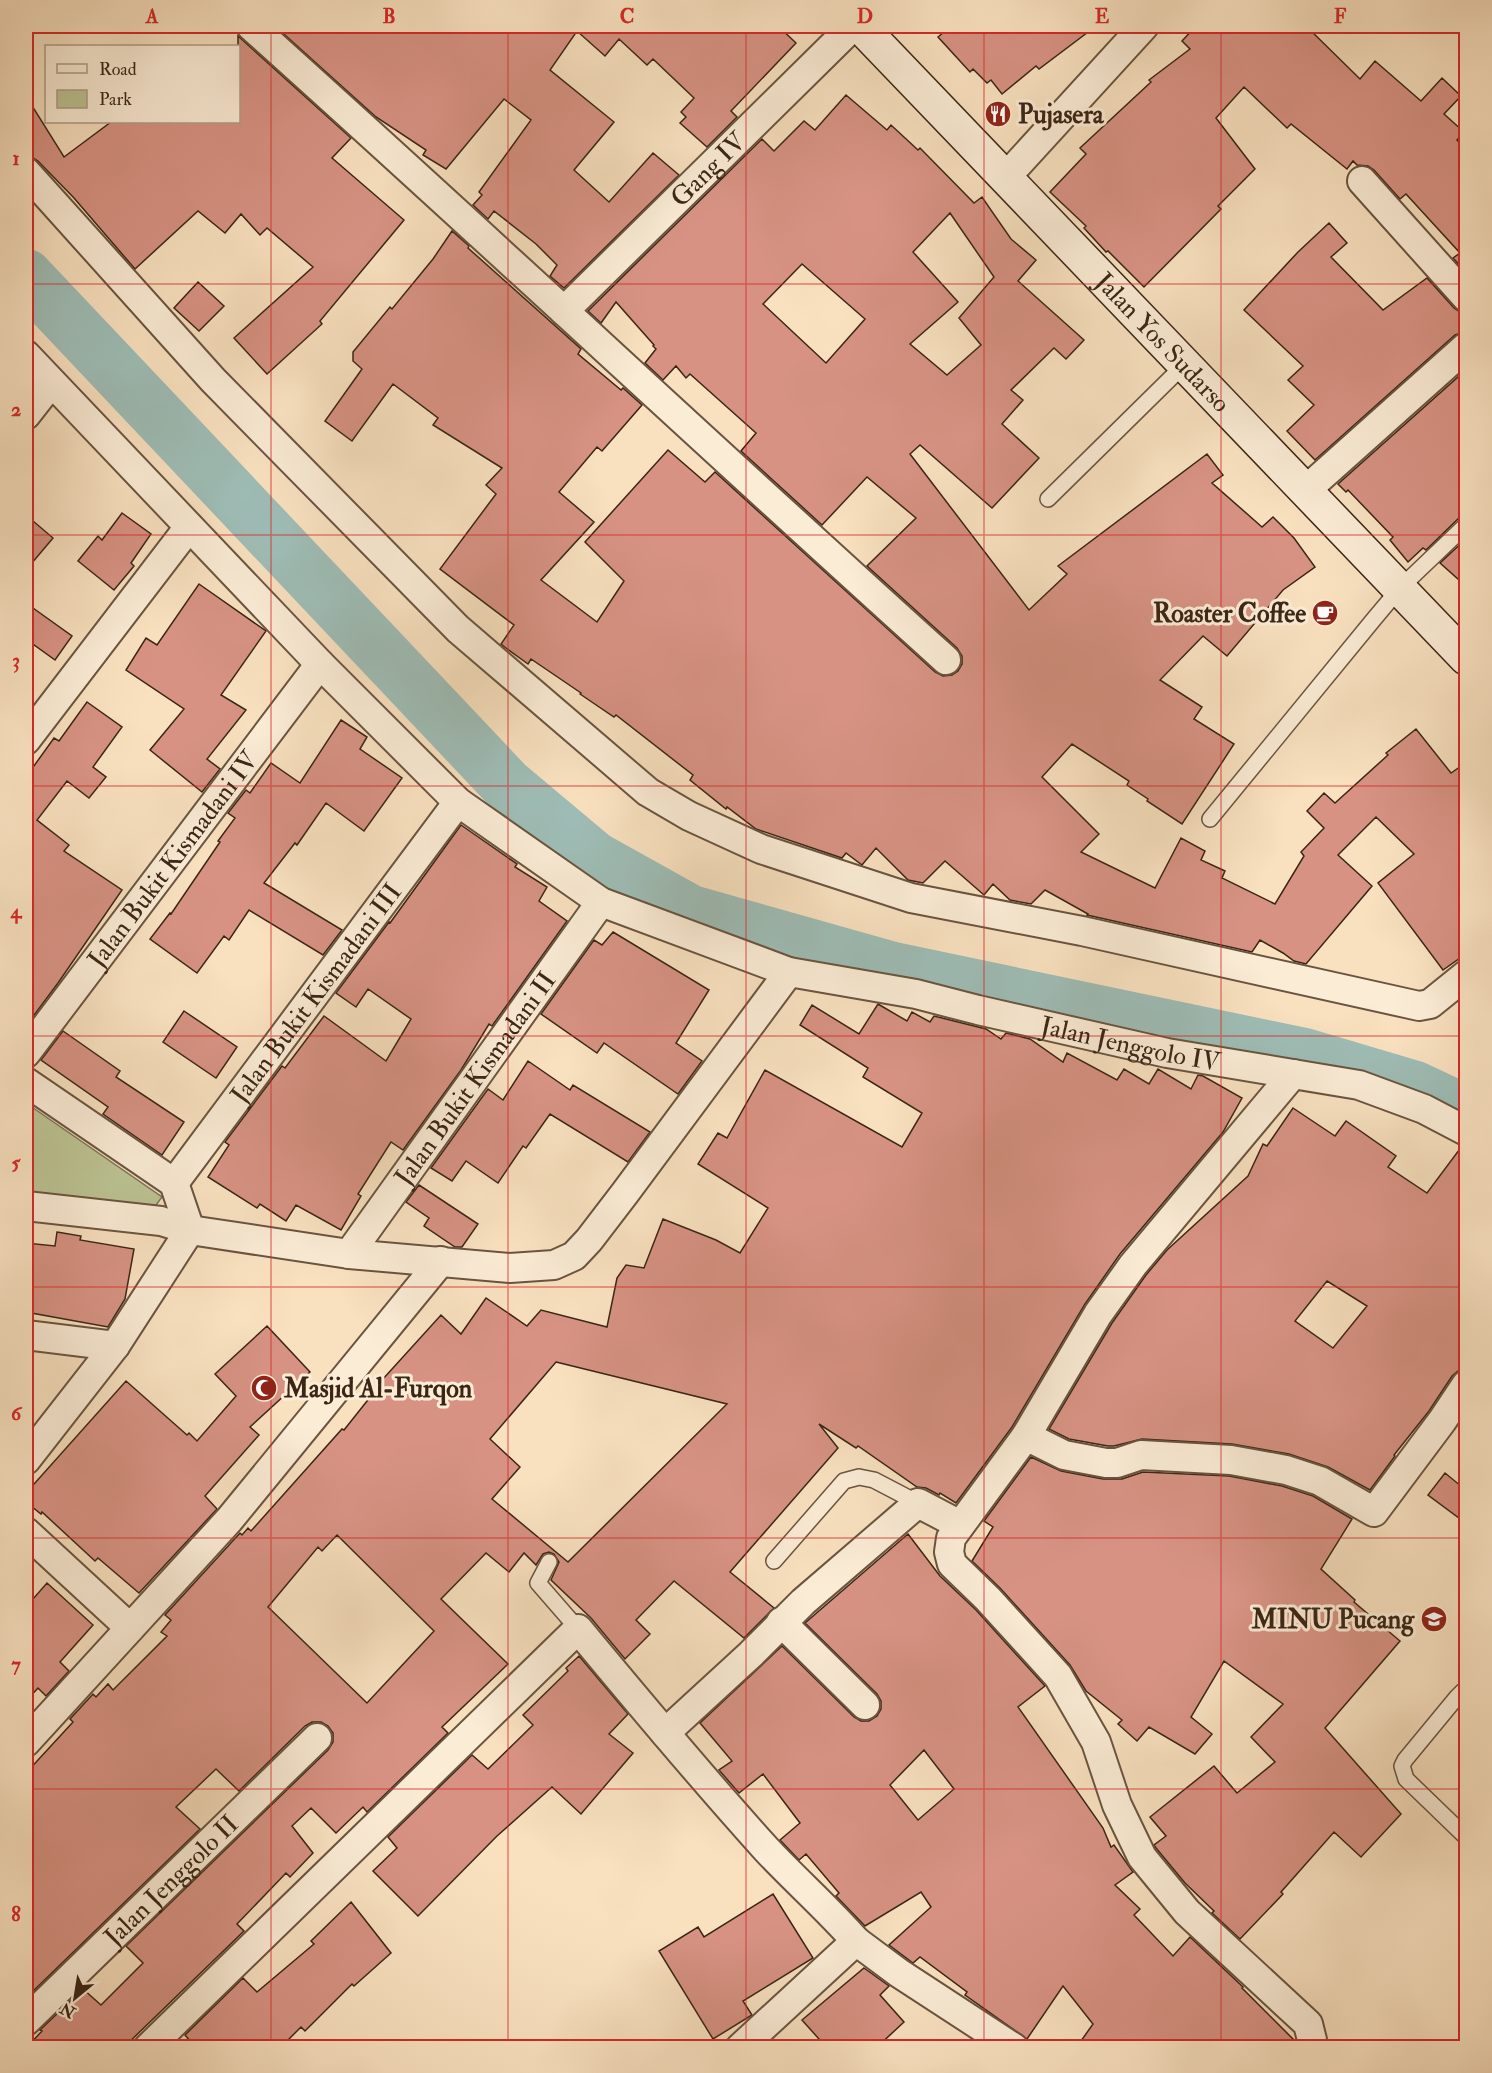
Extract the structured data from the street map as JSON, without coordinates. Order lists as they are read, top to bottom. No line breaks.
{"streets":{"main road":["Jalan Yos Sudarso"],"street":["Gang IV","Jalan Bukit Kismadani IV","Jalan Bukit Kismadani III","Jalan Jenggolo IV","Jalan Bukit Kismadani II","Jalan Jenggolo II"]},"crossings":[["Jalan Bukit Kismadani IV","Jalan Jenggolo IV"],["Jalan Bukit Kismadani III","Jalan Jenggolo IV"],["Jalan Jenggolo IV","Jalan Bukit Kismadani II"]],"places":{"restaurant":["Pujasera"],"cafe":["Roaster Coffee"],"mosque":["Masjid Al-Furqon"],"school or university":["MINU Pucang"]},"legend":["Road","Park"],"north":"bottom left","grid":{"columns":["A","B","C","D","E","F"],"rows":["1","2","3","4","5","6","7","8"]}}
